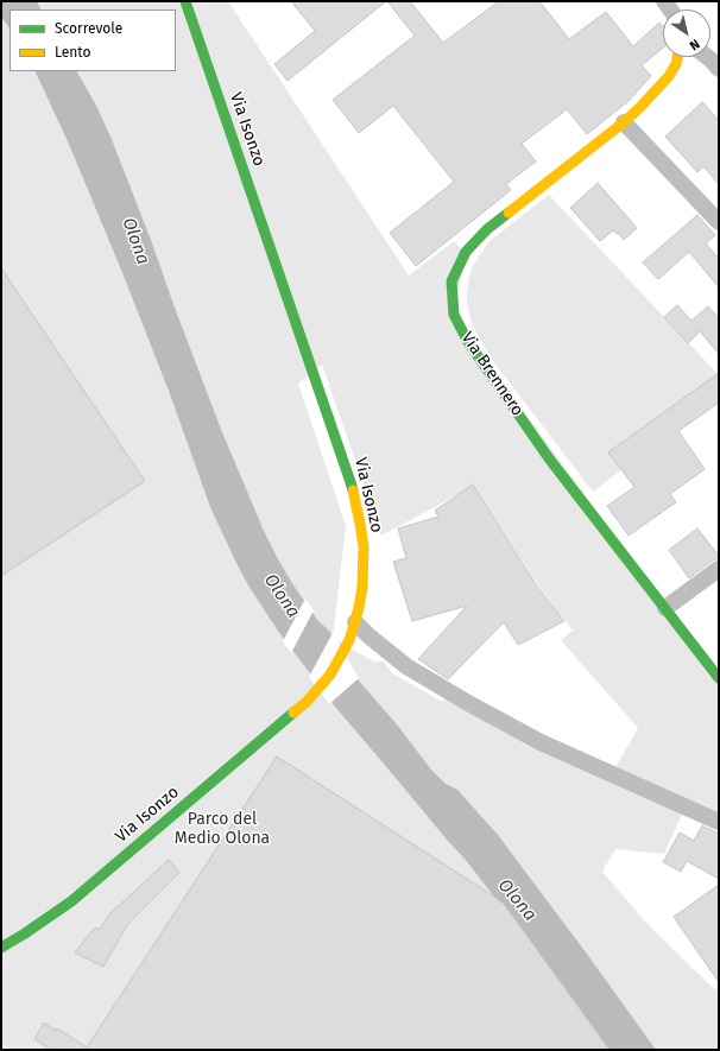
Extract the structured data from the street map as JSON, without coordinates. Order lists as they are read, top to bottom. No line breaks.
{"streets":{"street":["Via Isonzo","Via Brennero"]},"water":["Olona"],"parks":["Parco del Medio Olona"],"legend":["Scorrevole","Lento"],"north":"bottom right"}
